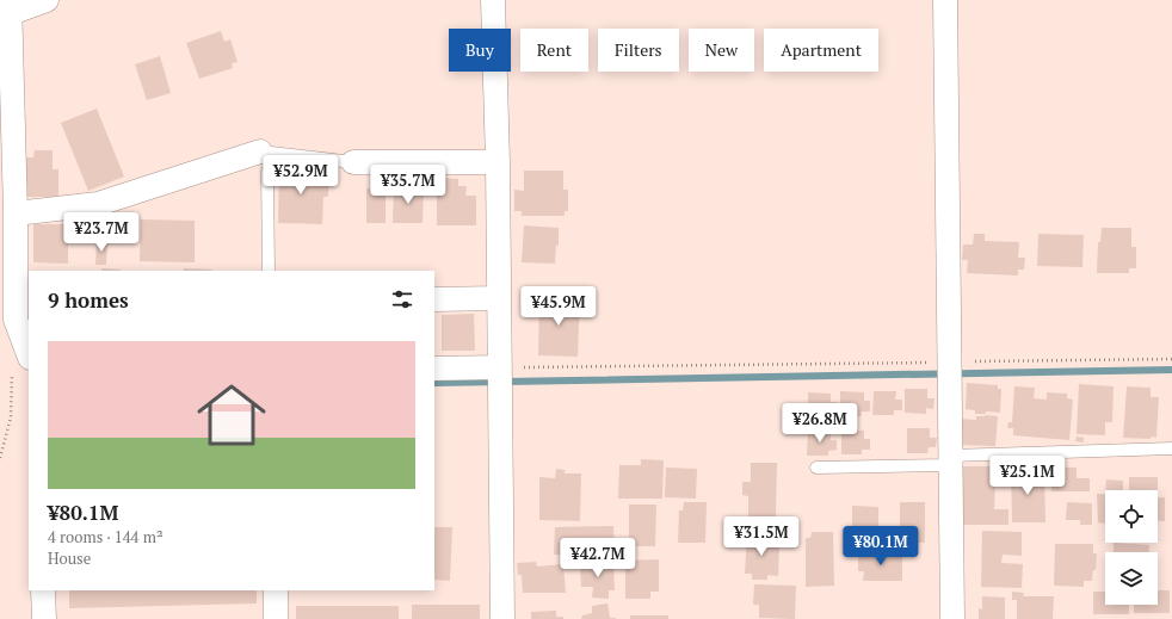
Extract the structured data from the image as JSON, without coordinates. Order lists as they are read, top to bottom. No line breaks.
{"page":{"chip":["Buy","Rent","Filters","New","Apartment"],"price":["¥52.9M","¥35.7M","¥23.7M","¥45.9M","¥26.8M","¥25.1M","¥31.5M","¥80.1M","¥42.7M"],"heading":"9 homes","list":[{"name":"¥80.1M","note":"4 rooms · 144 m² · House"}]}}
